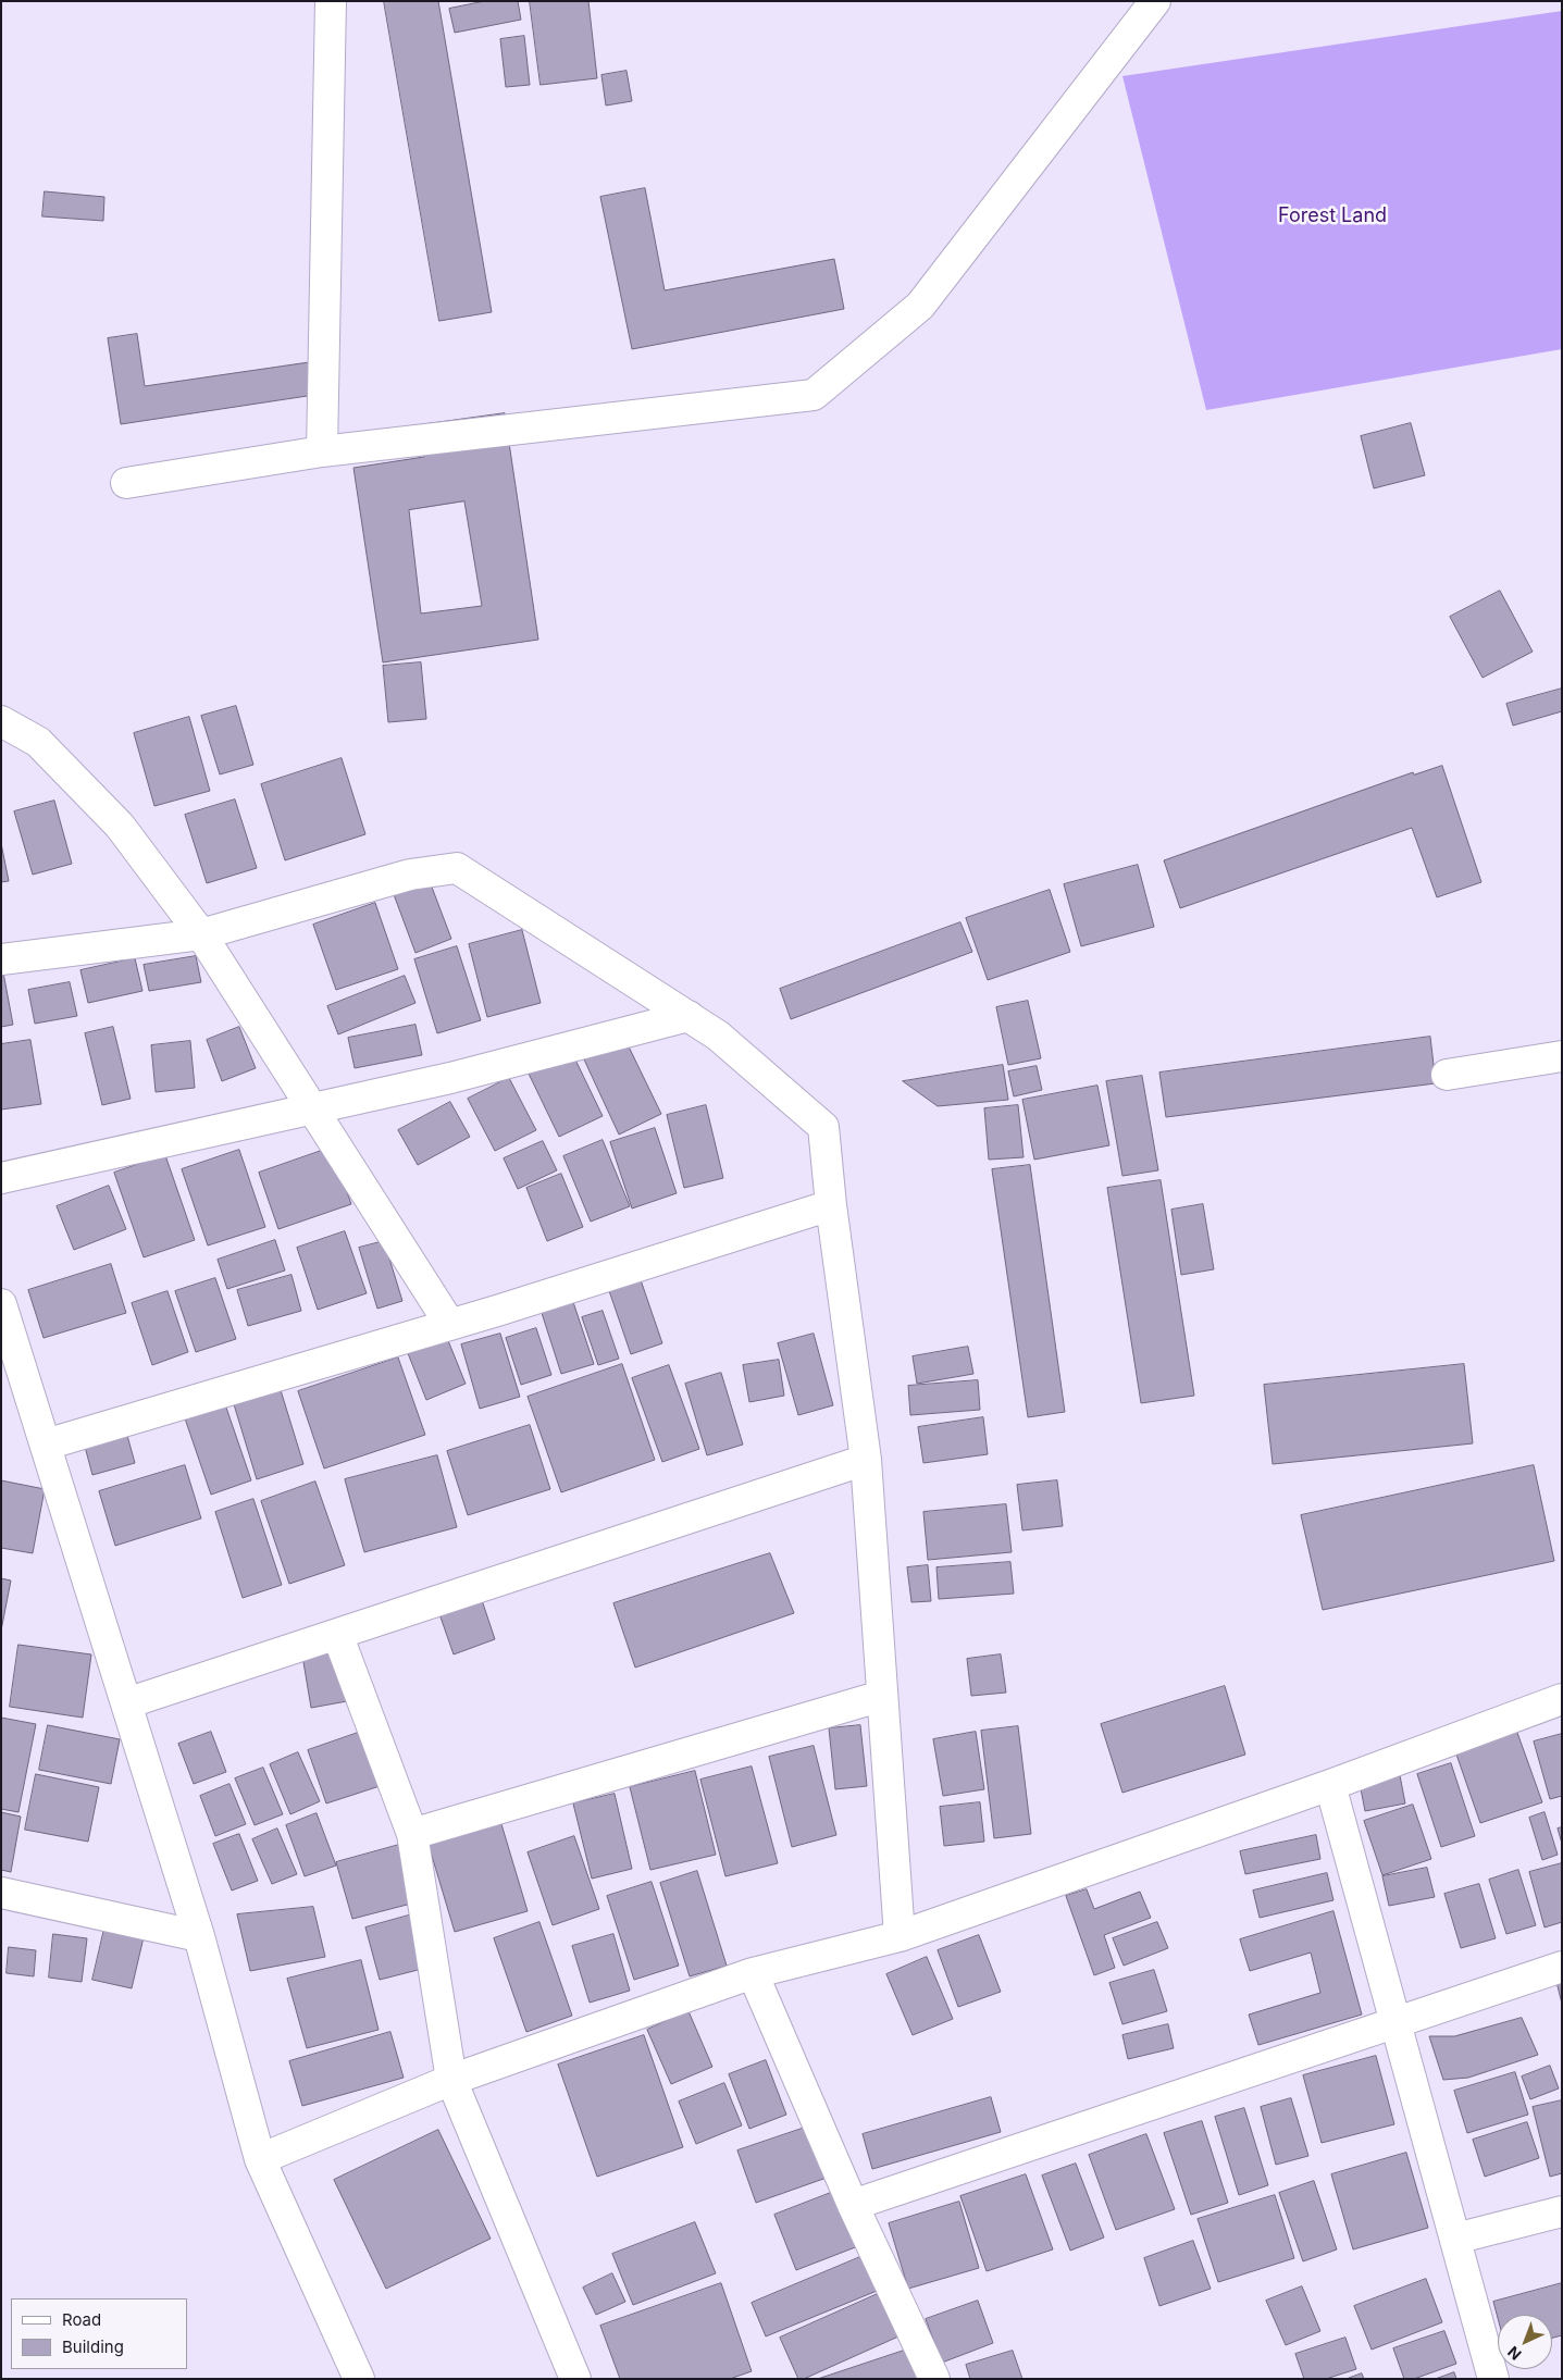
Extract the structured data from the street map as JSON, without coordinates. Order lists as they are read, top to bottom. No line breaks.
{"parks":["Forest Land"],"legend":["Road","Building"],"north":"bottom left"}
